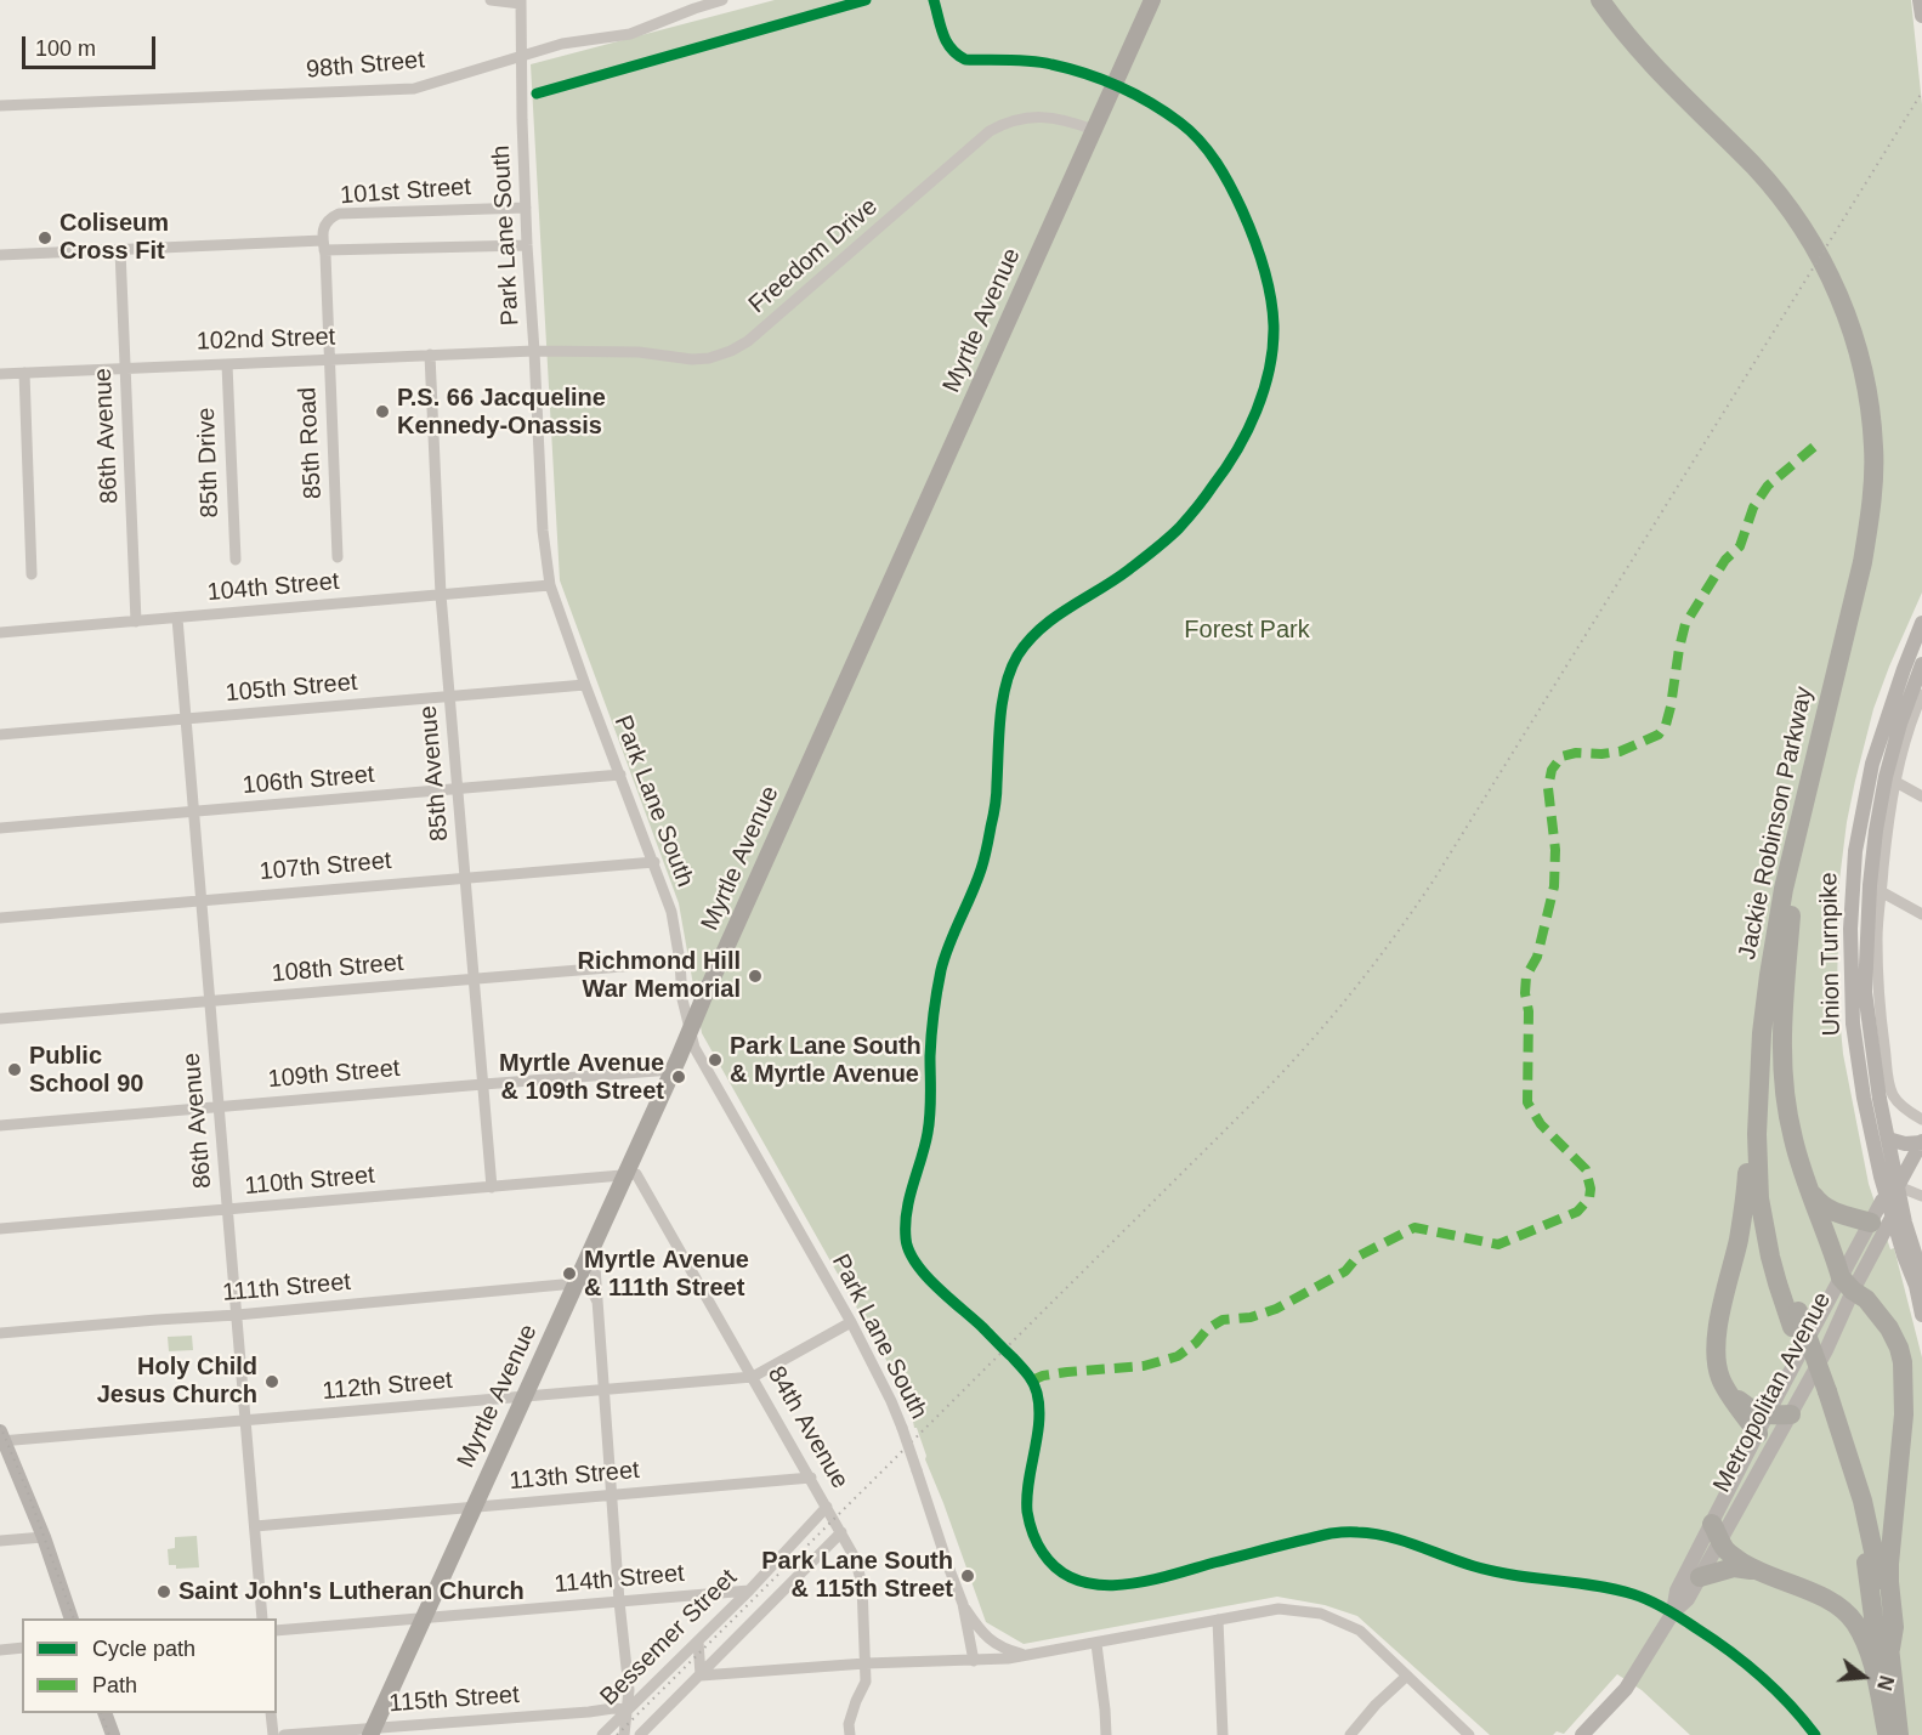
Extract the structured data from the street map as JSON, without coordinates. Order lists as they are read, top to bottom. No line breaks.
{"streets":{"highway":["Jackie Robinson Parkway"],"main road":["Myrtle Avenue","Union Turnpike","Metropolitan Avenue"],"street":["98th Street","101st Street","Park Lane South","Freedom Drive","102nd Street","86th Avenue","85th Road","85th Drive","104th Street","105th Street","85th Avenue","106th Street","107th Street","108th Street","109th Street","110th Street","111th Street","112th Street","84th Avenue","113th Street","114th Street","Bessemer Street","115th Street"]},"crossings":[["98th Street","Park Lane South"],["101st Street","Park Lane South"],["101st Street","86th Avenue"],["101st Street","85th Road"],["Park Lane South","Freedom Drive"],["Park Lane South","Myrtle Avenue"],["Park Lane South","102nd Street"],["Park Lane South","104th Street"],["Park Lane South","105th Street"],["Park Lane South","106th Street"],["Park Lane South","107th Street"],["Park Lane South","108th Street"],["Park Lane South","112th Street"],["Freedom Drive","Myrtle Avenue"],["Freedom Drive","102nd Street"],["Myrtle Avenue","109th Street"],["Myrtle Avenue","110th Street"],["Myrtle Avenue","111th Street"],["Myrtle Avenue","112th Street"],["Myrtle Avenue","84th Avenue"],["Myrtle Avenue","113th Street"],["Myrtle Avenue","114th Street"],["Myrtle Avenue","115th Street"],["102nd Street","86th Avenue"],["102nd Street","85th Road"],["102nd Street","85th Drive"],["102nd Street","85th Avenue"],["86th Avenue","104th Street"],["86th Avenue","105th Street"],["86th Avenue","106th Street"],["86th Avenue","107th Street"],["86th Avenue","108th Street"],["86th Avenue","109th Street"],["86th Avenue","110th Street"],["86th Avenue","111th Street"],["86th Avenue","112th Street"],["86th Avenue","113th Street"],["104th Street","85th Avenue"],["105th Street","85th Avenue"],["85th Avenue","106th Street"],["85th Avenue","107th Street"],["85th Avenue","108th Street"],["85th Avenue","109th Street"],["85th Avenue","110th Street"],["Union Turnpike","Metropolitan Avenue"],["110th Street","84th Avenue"],["112th Street","84th Avenue"],["84th Avenue","113th Street"],["84th Avenue","Bessemer Street"],["114th Street","Bessemer Street"],["Bessemer Street","115th Street"]],"parks":["Forest Park"],"places":["Coliseum Cross Fit","P.S. 66 Jacqueline Kennedy-Onassis","Richmond Hill War Memorial","Park Lane South & Myrtle Avenue","Public School 90","Myrtle Avenue & 109th Street","Myrtle Avenue & 111th Street","Holy Child Jesus Church","Park Lane South & 115th Street","Saint John's Lutheran Church"],"legend":["Cycle path","Path"],"scale_bar":"100 m","north":"right"}
